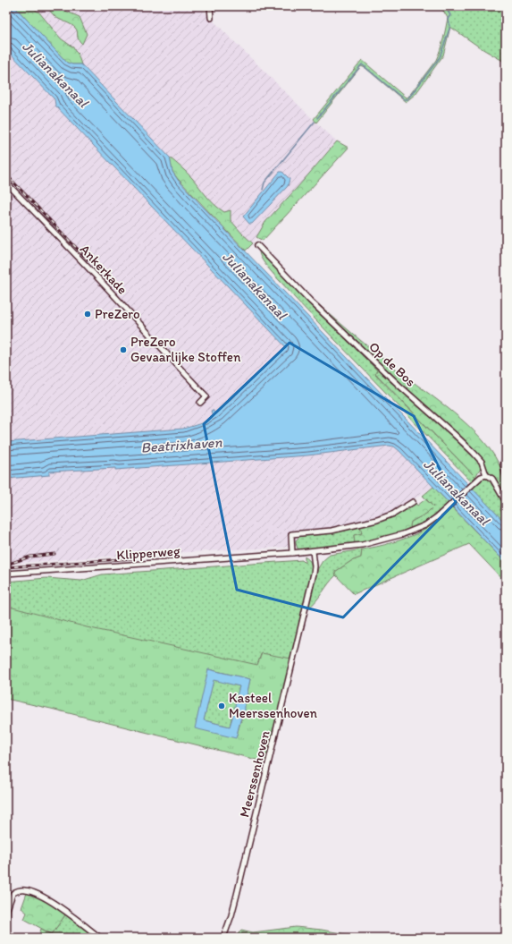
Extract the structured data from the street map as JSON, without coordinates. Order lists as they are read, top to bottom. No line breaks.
{"streets":{"street":["Ankerkade","Op de Bos","Klipperweg","Meerssenhoven"]},"crossings":[["Op de Bos","Klipperweg"],["Klipperweg","Meerssenhoven"]],"water":["Julianakanaal","Beatrixhaven"],"places":["PreZero","PreZero Gevaarlijke Stoffen","Kasteel Meerssenhoven"]}
